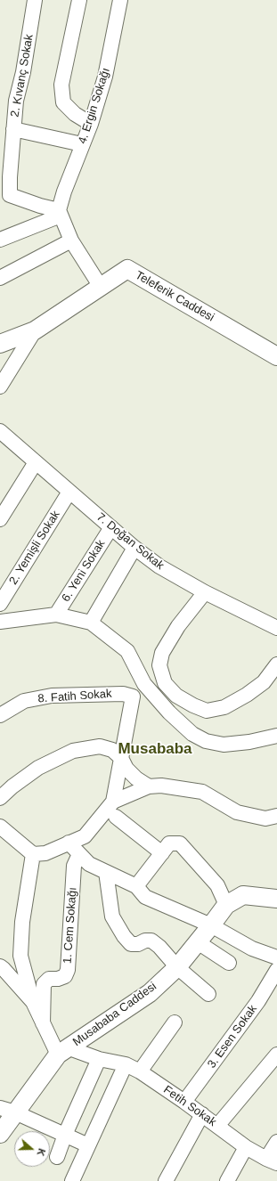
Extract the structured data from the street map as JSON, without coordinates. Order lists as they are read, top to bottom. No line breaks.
{"streets":{"main road":["Teleferik Caddesi","Musababa Caddesi"],"street":["2. Kıvanç Sokak","4. Ergin Sokağı","7. Doğan Sokak","2. Yemişli Sokak","6. Yeni Sokak","8. Fatih Sokak","1. Cem Sokağı","3. Esen Sokak","Fetih Sokak"]},"crossings":[["2. Kıvanç Sokak","4. Ergin Sokağı"],["7. Doğan Sokak","2. Yemişli Sokak"],["7. Doğan Sokak","6. Yeni Sokak"],["Musababa Caddesi","Fetih Sokak"],["3. Esen Sokak","Fetih Sokak"]],"districts":["Musababa"],"north":"right"}
